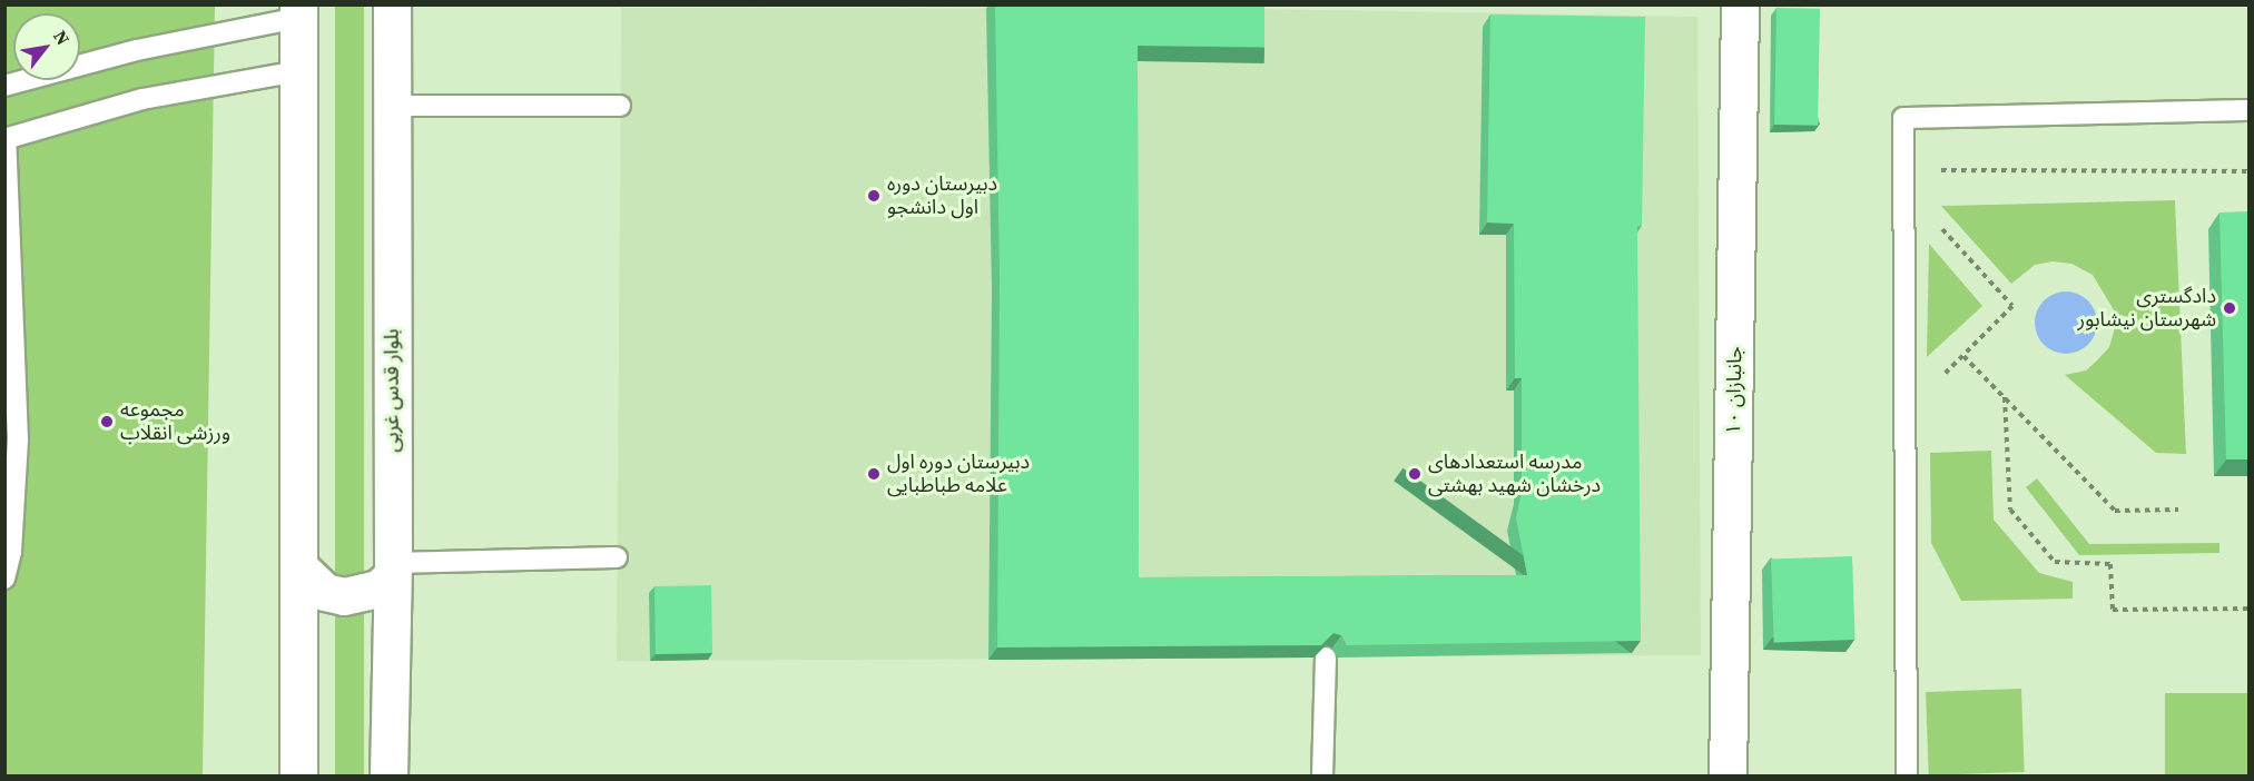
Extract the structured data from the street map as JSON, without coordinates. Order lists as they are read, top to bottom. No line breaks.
{"streets":{"main road":["بلوار قدس غربی","جانبازان ۱۰"]},"places":["دبیرستان دوره اول دانشجو","دادگستری شهرستان نیشابور","مجموعه ورزشی انقلاب","دبیرستان دوره اول علامه طباطبایی","مدرسه استعدادهای درخشان شهید بهشتی"],"north":"top right"}
